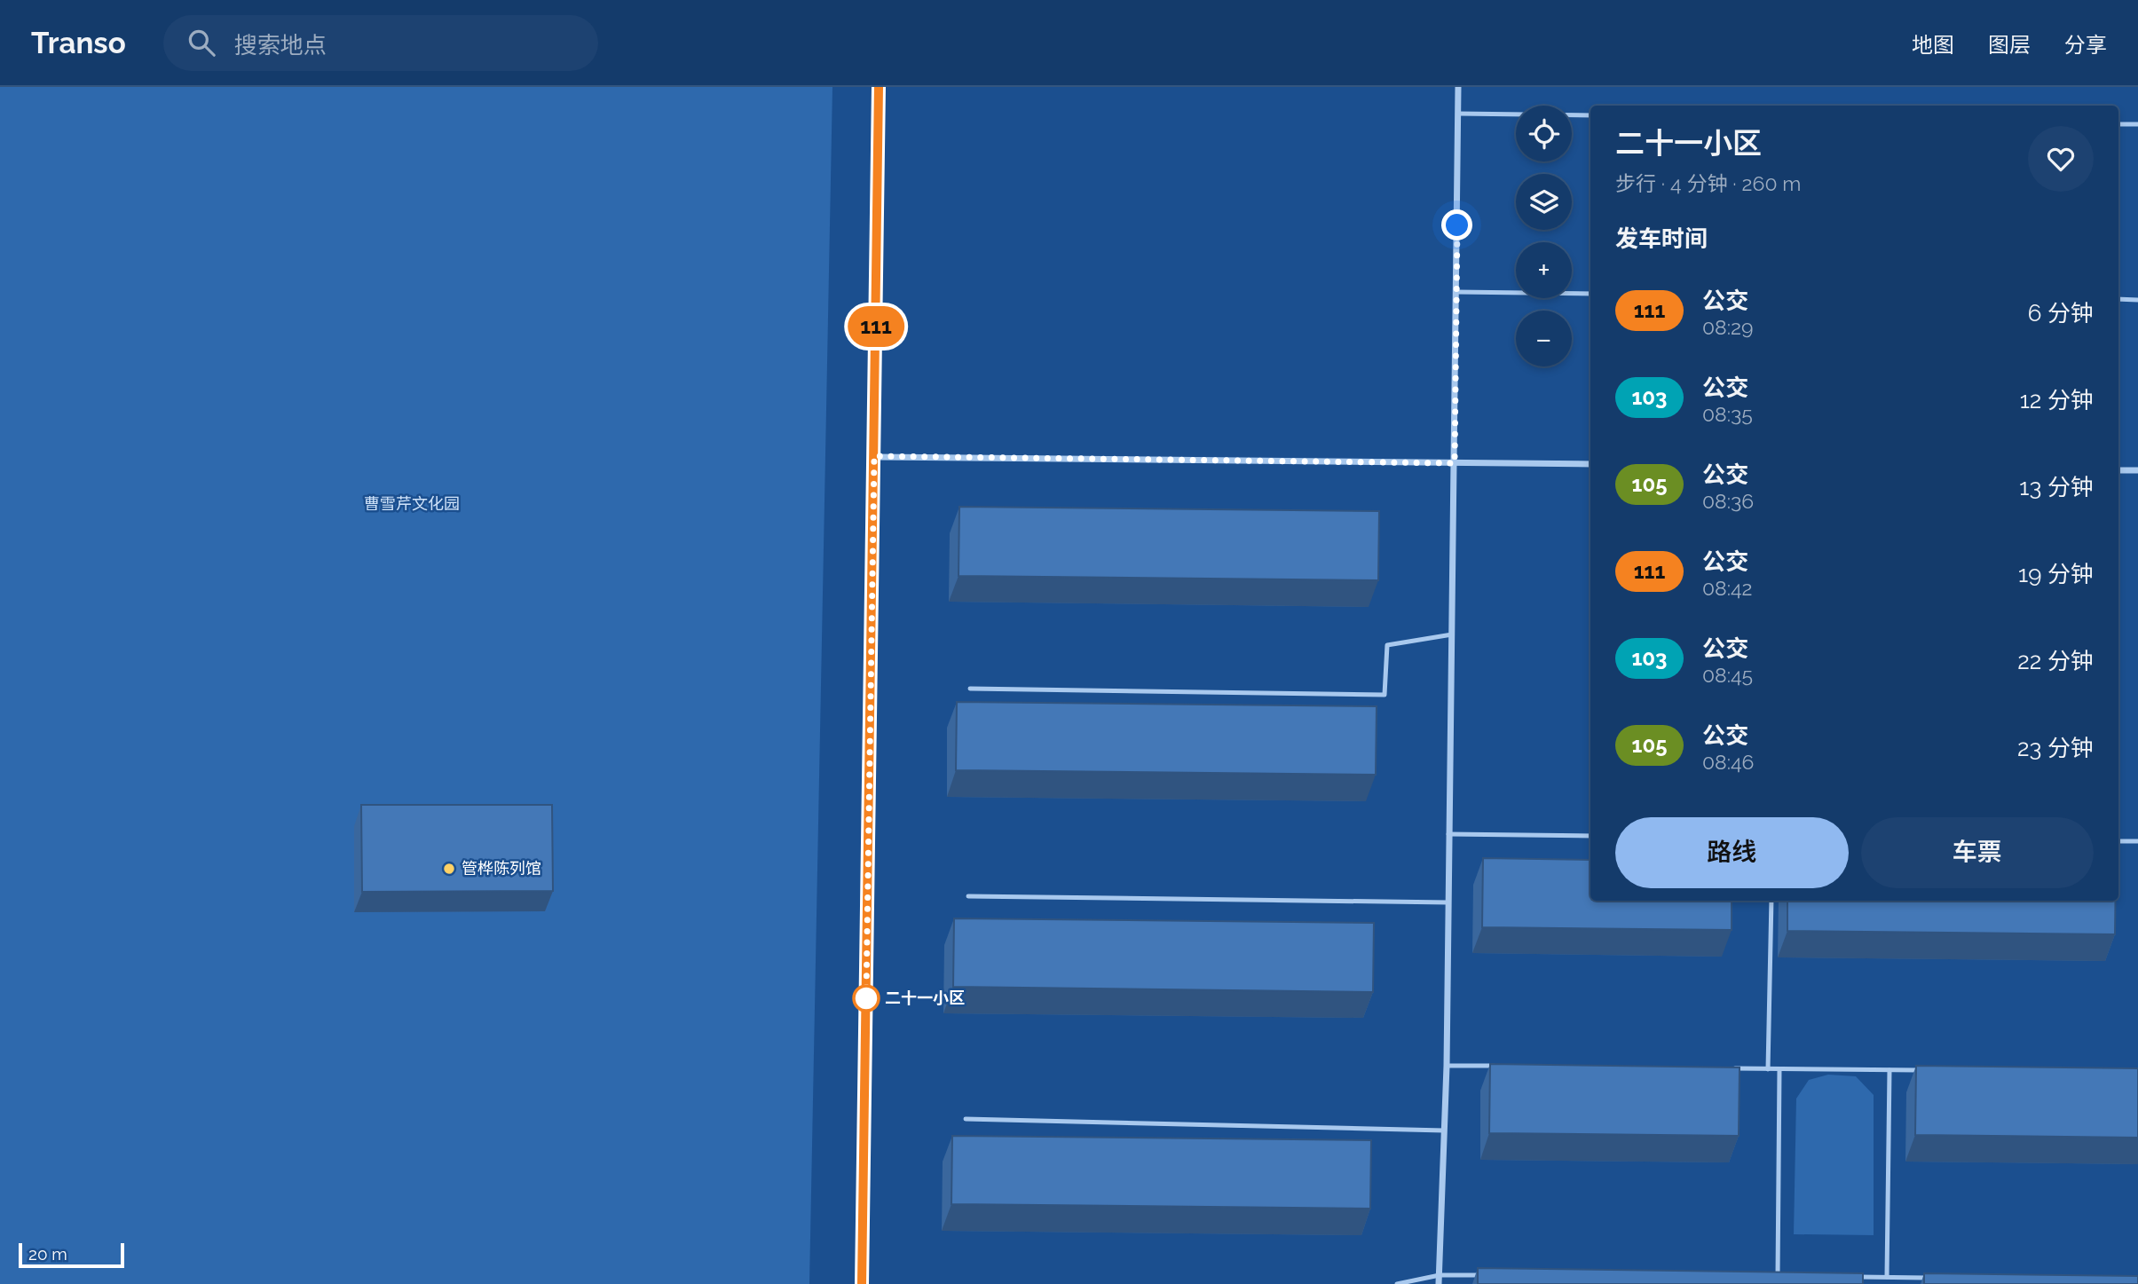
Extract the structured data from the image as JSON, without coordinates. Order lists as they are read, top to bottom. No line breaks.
{"parks":["曹雪芹文化园"],"places":["管桦陈列馆","二十一小区"],"lines":["bus line 111"],"scale_bar":"20 m","page":{"header":"Transo","search":"搜索地点","nav":["地图","图层","分享"],"on_map":"111","map_buttons":["+","−"],"heading":[["二十一小区","步行 · 4 分钟 · 260 m"],"发车时间"],"list":[{"mark":"111","name":"公交","note":"08:29","value":"6 分钟"},{"mark":"103","name":"公交","note":"08:35","value":"12 分钟"},{"mark":"105","name":"公交","note":"08:36","value":"13 分钟"},{"mark":"111","name":"公交","note":"08:42","value":"19 分钟"},{"mark":"103","name":"公交","note":"08:45","value":"22 分钟"},{"mark":"105","name":"公交","note":"08:46","value":"23 分钟"}],"buttons":["路线","车票"],"scale":"20 m"}}
